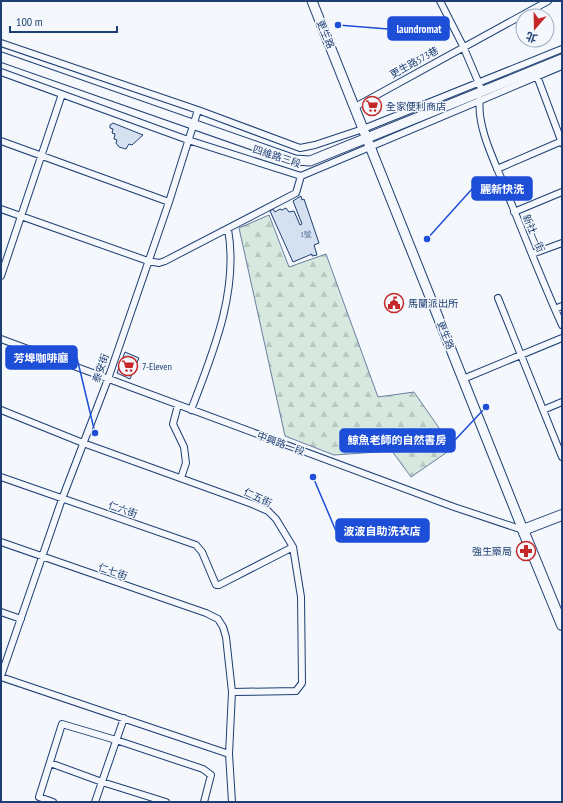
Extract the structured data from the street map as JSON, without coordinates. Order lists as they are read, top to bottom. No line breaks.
{"streets":{"main road":["更生路"],"street":["更生路573巷","四維路三段","新社一街","泰安街","中興路一段","仁五街","仁六街","仁七街"]},"crossings":[["更生路","更生路573巷"],["更生路","四維路三段"],["更生路","中興路一段"],["更生路573巷","新社一街"],["四維路三段","新社一街"],["四維路三段","泰安街"],["泰安街","中興路一段"],["泰安街","仁五街"],["泰安街","仁六街"],["泰安街","仁七街"],["仁五街","仁六街"],["仁五街","仁七街"]],"places":{"other":["laundromat","麗新快洗","鯨魚老師的自然書房","芳埠咖啡廳","波波自助洗衣店"],"supermarket":["全家便利商店","7-Eleven"],"public building":["馬蘭派出所"],"pharmacy":["強生藥局"]},"house_numbers":["1號"],"scale_bar":"100 m","north":"bottom"}
